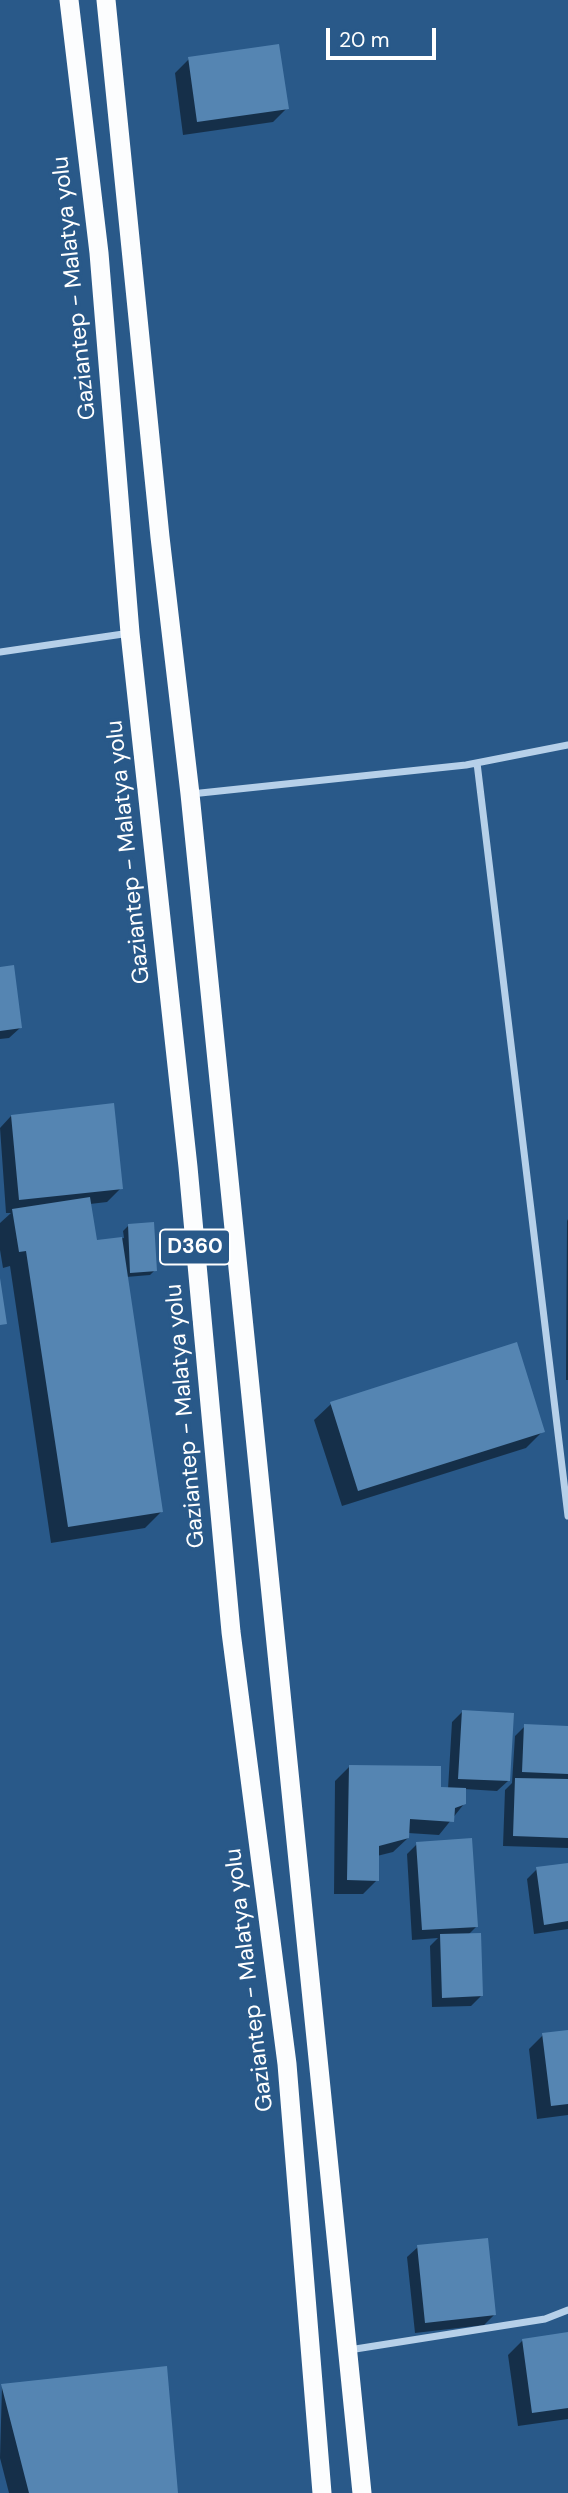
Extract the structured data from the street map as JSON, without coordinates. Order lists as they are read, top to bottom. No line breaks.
{"streets":{"highway":["Gaziantep - Malatya yolu","D360"]},"scale_bar":"20 m"}
